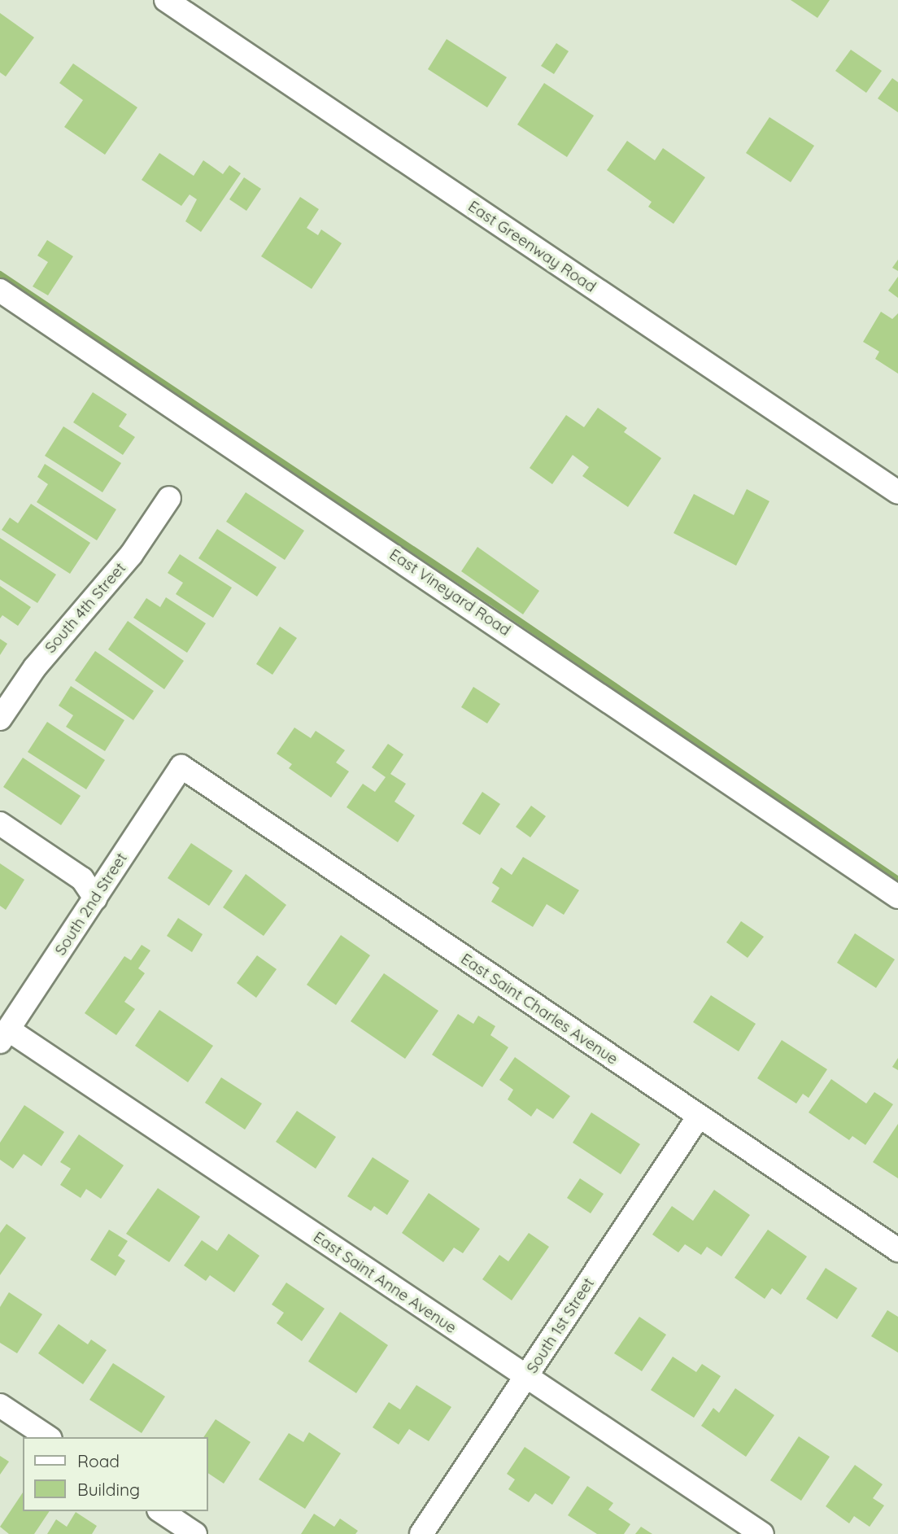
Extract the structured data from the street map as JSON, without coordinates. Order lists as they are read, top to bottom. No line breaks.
{"streets":{"street":["East Greenway Road","East Vineyard Road","South 4th Street","South 2nd Street","East Saint Charles Avenue","East Saint Anne Avenue","South 1st Street"]},"crossings":[["South 2nd Street","East Saint Charles Avenue"],["South 2nd Street","East Saint Anne Avenue"],["East Saint Charles Avenue","South 1st Street"],["East Saint Anne Avenue","South 1st Street"]],"legend":["Road","Building"]}
